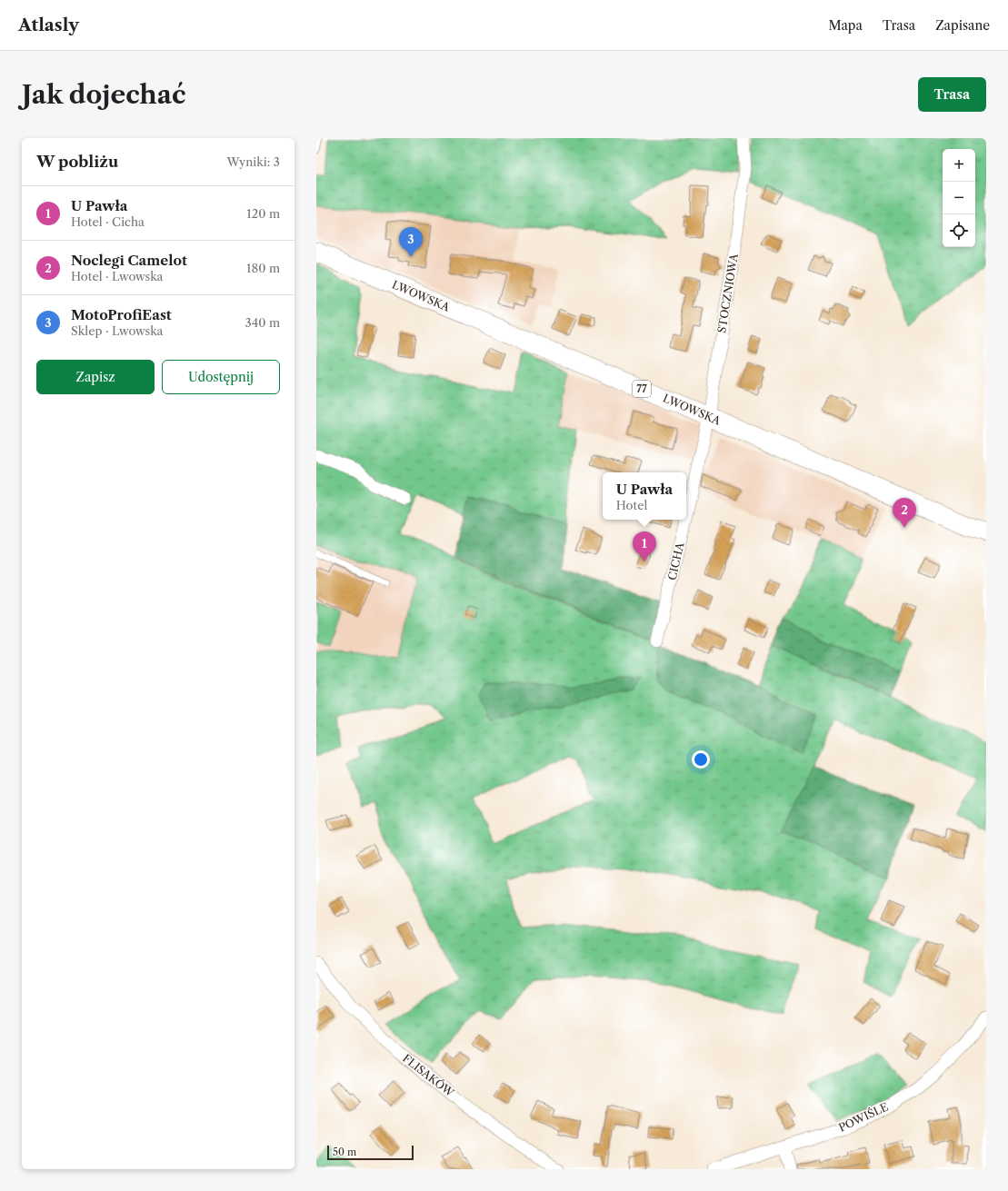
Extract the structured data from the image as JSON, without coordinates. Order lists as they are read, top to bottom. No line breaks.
{"streets":{"main road":["LWOWSKA","77"],"street":["STOCZNIOWA","CICHA","FLISAKÓW","POWIŚLE"]},"crossings":[["STOCZNIOWA","LWOWSKA"],["STOCZNIOWA","CICHA"],["LWOWSKA","CICHA"]],"scale_bar":"50 m","page":{"header":"Atlasly","nav":["Mapa","Trasa","Zapisane"],"buttons":["Trasa",["Zapisz","Udostępnij"]],"title":"Jak dojechać","heading":["W pobliżu","Wyniki: 3"],"map_buttons":["+","−"],"list":[{"mark":"1","name":"U Pawła","note":"Hotel · Cicha","value":"120 m"},{"mark":"2","name":"Noclegi Camelot","note":"Hotel · Lwowska","value":"180 m"},{"mark":"3","name":"MotoProfiEast","note":"Sklep · Lwowska","value":"340 m"}],"pins":["3","2","1"],"popup":["U Pawła","Hotel"],"scale":"50 m"}}
